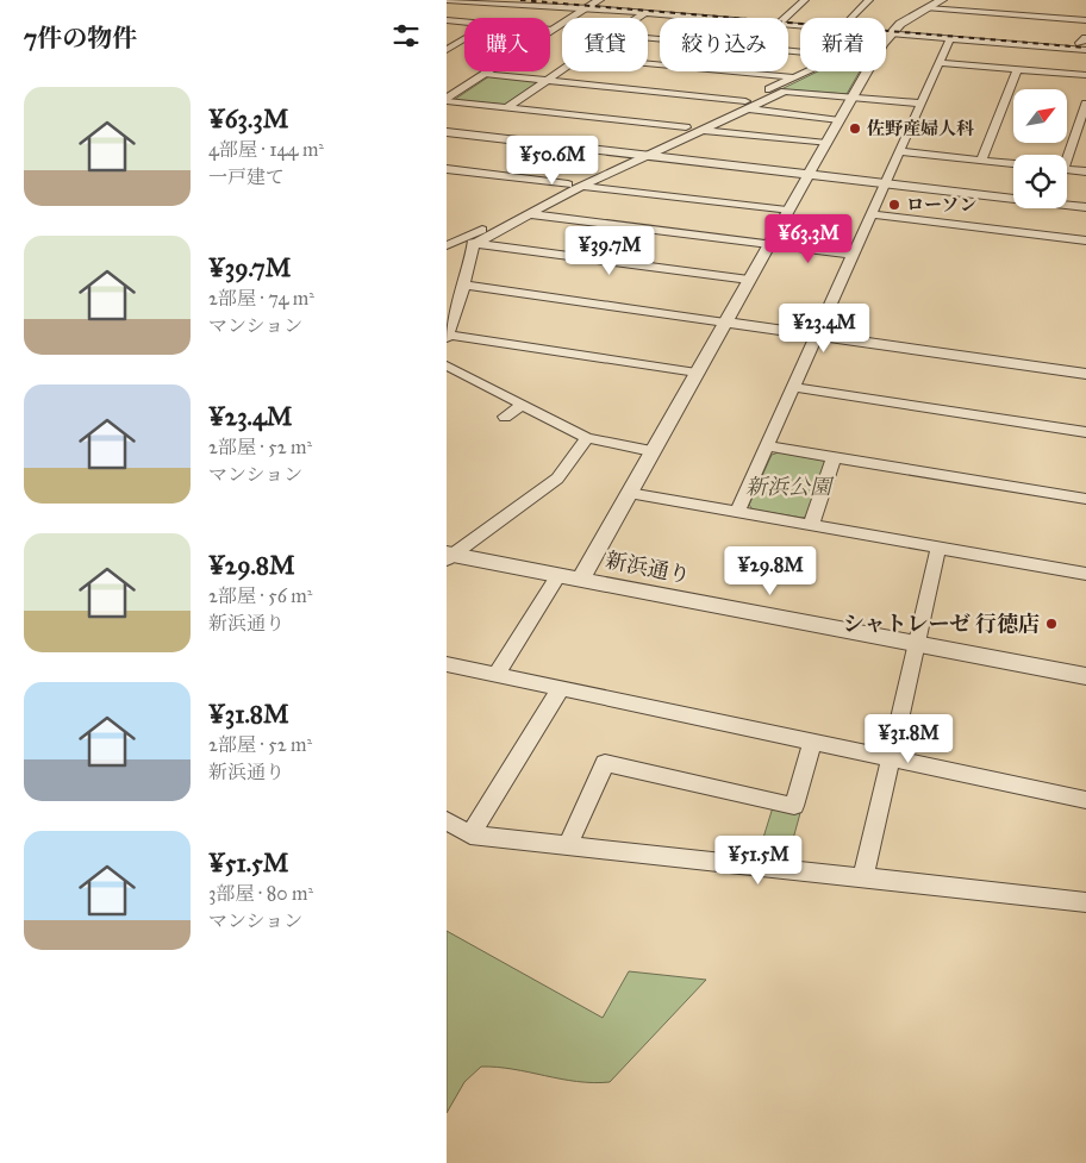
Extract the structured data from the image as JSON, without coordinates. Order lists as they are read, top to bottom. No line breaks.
{"streets":{"street":["新浜通り"]},"parks":["新浜公園"],"places":["佐野産婦人科","ローソン","シャトレーゼ 行徳店"],"north":"top right","page":{"heading":"7件の物件","chip":["購入","賃貸","絞り込み","新着"],"list":[{"name":"¥63.3M","note":"4部屋 · 144 m² · 一戸建て"},{"name":"¥39.7M","note":"2部屋 · 74 m² · マンション"},{"name":"¥23.4M","note":"2部屋 · 52 m² · マンション"},{"name":"¥29.8M","note":"2部屋 · 56 m² · 新浜通り"},{"name":"¥31.8M","note":"2部屋 · 52 m² · 新浜通り"},{"name":"¥51.5M","note":"3部屋 · 80 m² · マンション"}],"price":["¥50.6M","¥63.3M","¥39.7M","¥23.4M","¥29.8M","¥31.8M","¥51.5M"]}}
